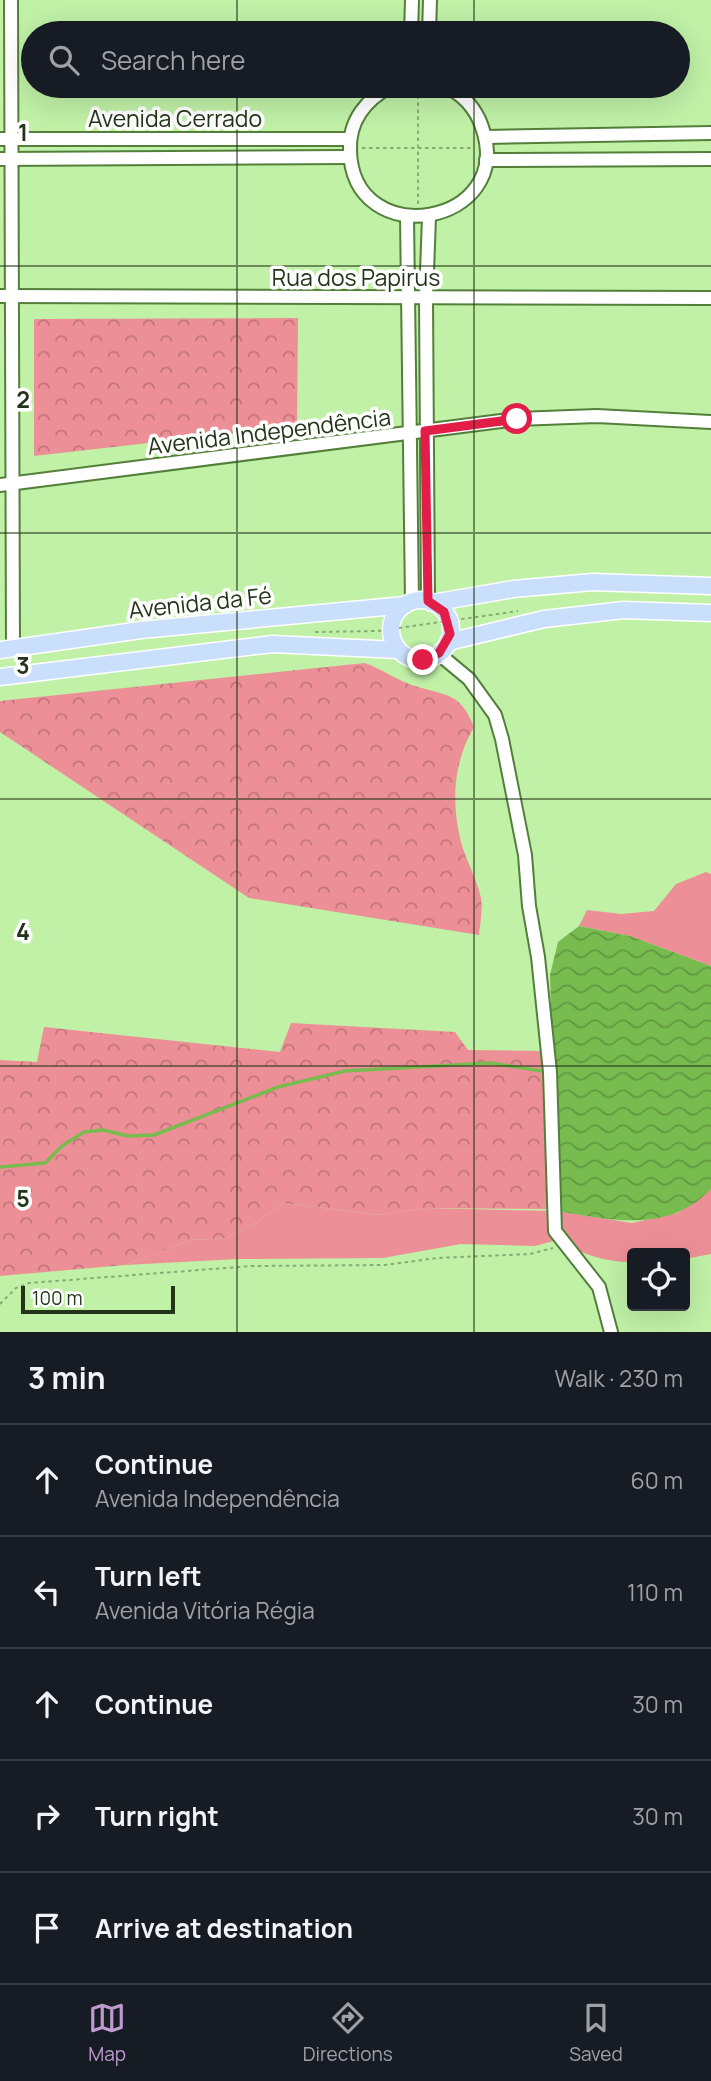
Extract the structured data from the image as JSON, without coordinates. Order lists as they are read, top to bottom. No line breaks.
{"streets":{"main road":["Avenida da Fé"],"street":["Avenida Cerrado","Rua dos Papirus","Avenida Independência"]},"scale_bar":"100 m","page":{"search":"Search here","scale":"100 m","heading":["3 min","Walk · 230 m"],"list":[["Continue","Avenida Independência","60 m"],["Turn left","Avenida Vitória Régia","110 m"],["Continue","30 m"],["Turn right","30 m"],"Arrive at destination"],"nav":["Map","Directions","Saved"]},"grid":{"rows":["1","2","3","4","5"]}}
